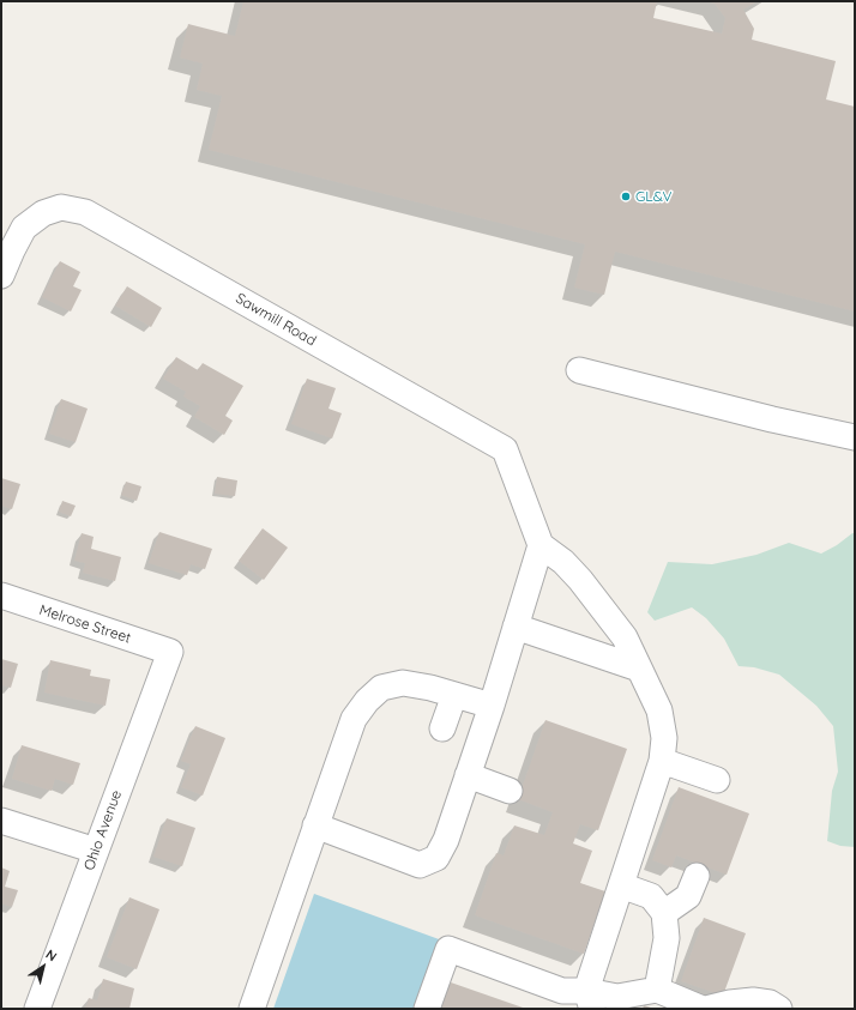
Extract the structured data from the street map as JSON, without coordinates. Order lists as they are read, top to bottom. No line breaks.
{"streets":{"street":["Sawmill Road","Melrose Street","Ohio Avenue"]},"crossings":[["Melrose Street","Ohio Avenue"]],"places":["GL&V"],"north":"top right"}
